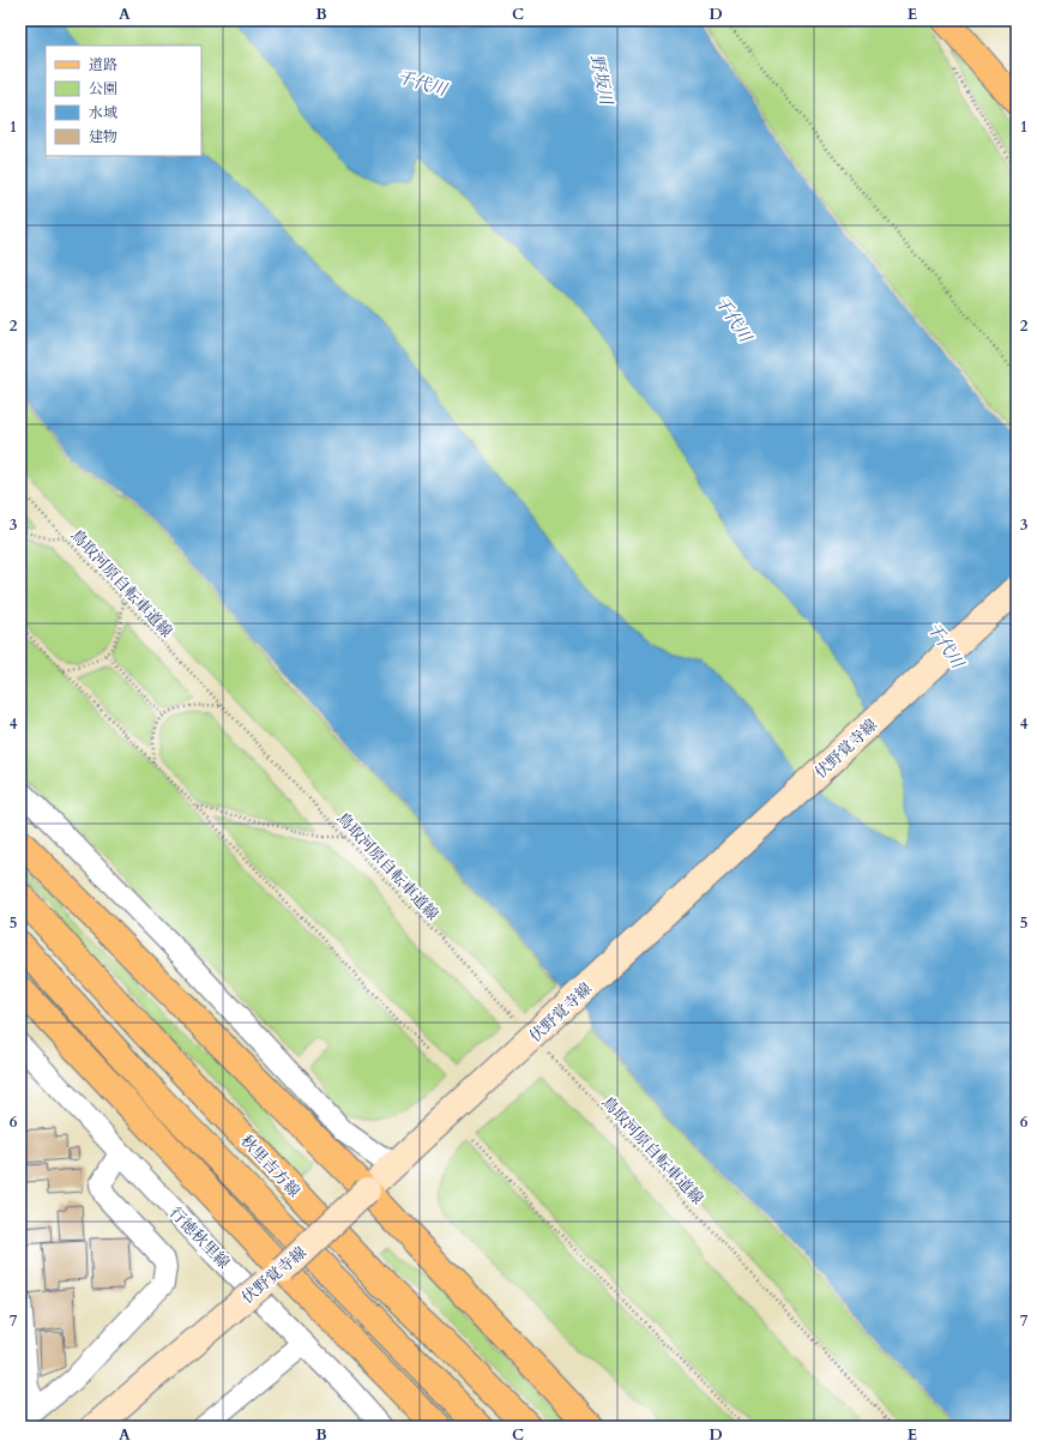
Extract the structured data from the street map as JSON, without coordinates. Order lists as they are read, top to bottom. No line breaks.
{"streets":{"main road":["伏野覚寺線","秋里吉方線"],"street":["行徳秋里線"],"path":["鳥取河原自転車道線"]},"water":["野坂川","千代川"],"legend":["道路","公園","水域","建物"],"grid":{"columns":["A","B","C","D","E"],"rows":["1","2","3","4","5","6","7"]}}
